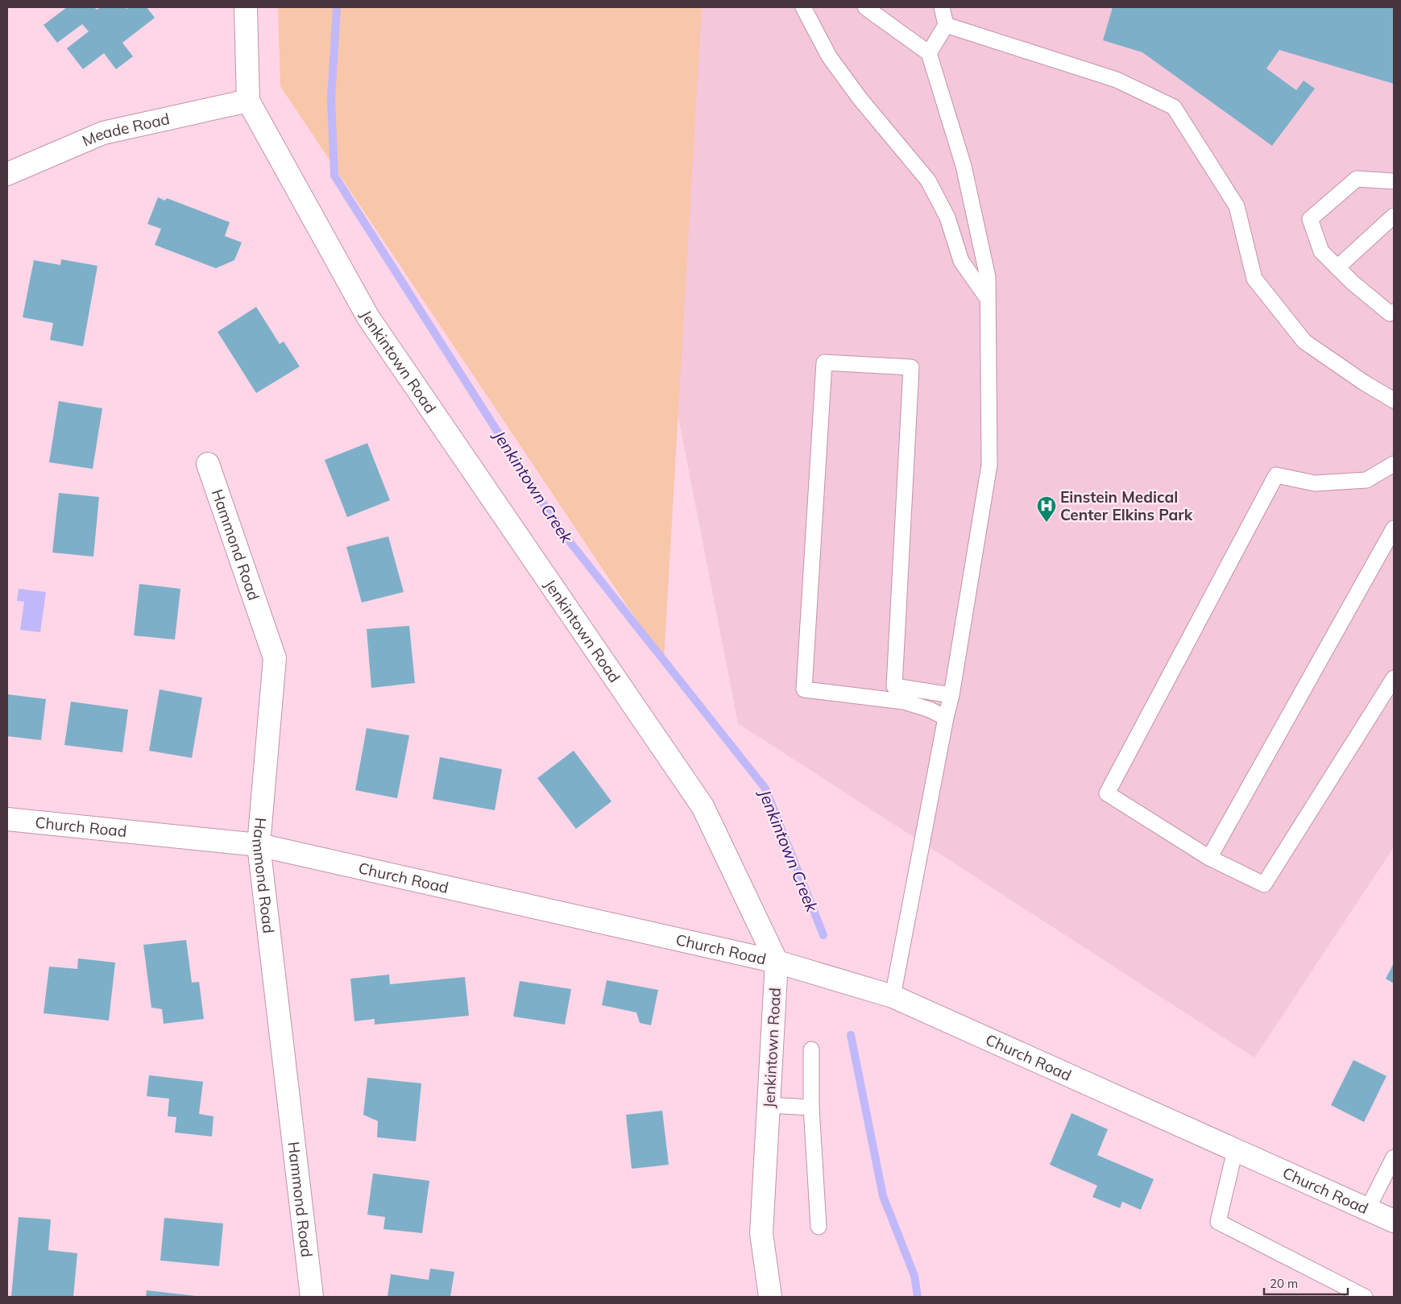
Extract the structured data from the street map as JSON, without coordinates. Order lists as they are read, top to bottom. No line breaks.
{"streets":{"street":["Meade Road","Jenkintown Road","Hammond Road","Church Road"]},"crossings":[["Meade Road","Jenkintown Road"],["Jenkintown Road","Church Road"],["Hammond Road","Church Road"]],"water":["Jenkintown Creek"],"places":{"hospital":["Einstein Medical Center Elkins Park"]},"scale_bar":"20 m"}
